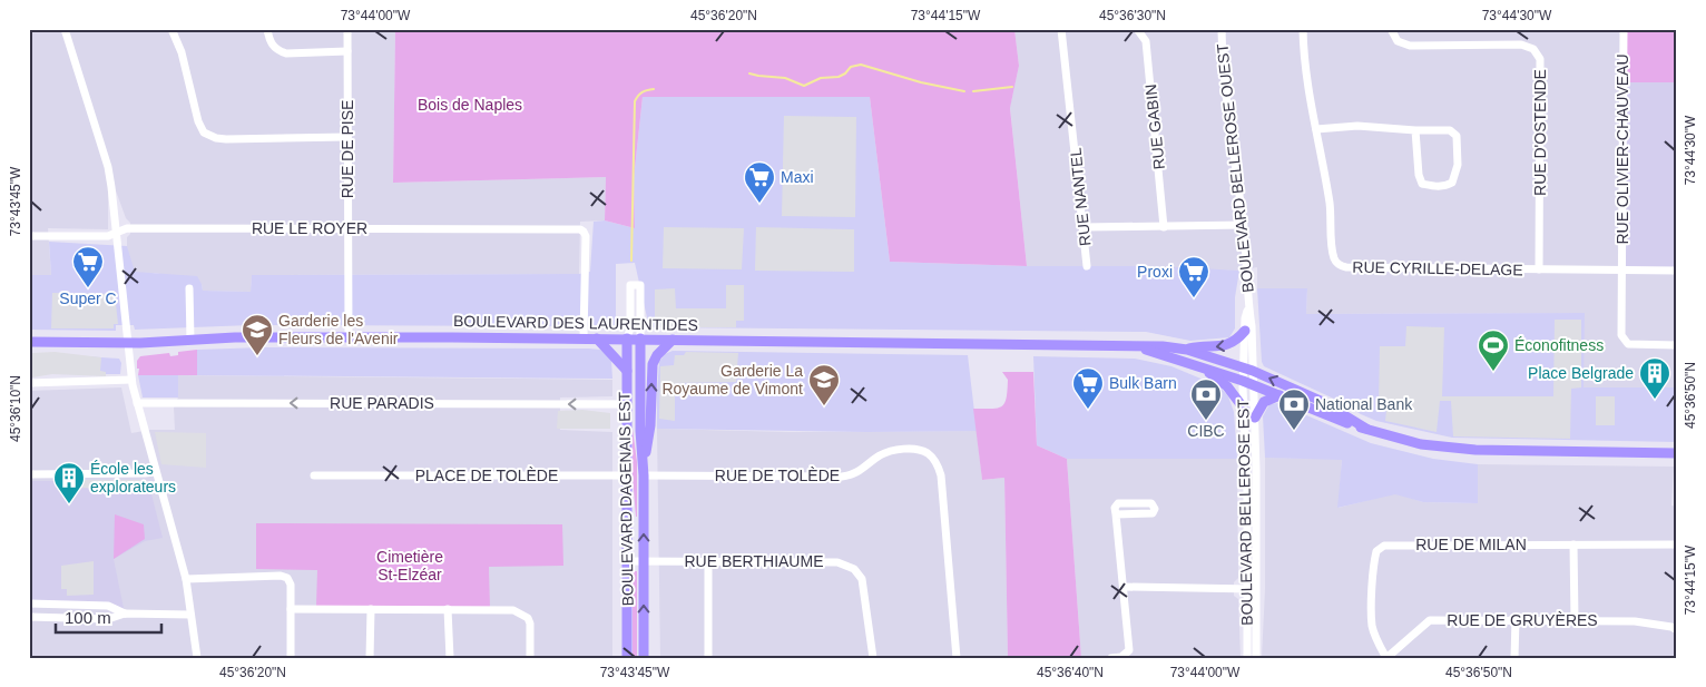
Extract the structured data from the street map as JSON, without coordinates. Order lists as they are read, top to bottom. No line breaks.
{"streets":{"main road":["BOULEVARD DES LAURENTIDES","BOULEVARD DAGENAIS EST"],"street":["RUE GABIN","RUE D'OSTENDE","RUE DE PISE","RUE OLIVIER-CHAUVEAU","BOULEVARD BELLEROSE OUEST","RUE NANTEL","RUE LE ROYER","RUE CYRILLE-DELAGE","RUE PARADIS","PLACE DE TOLÈDE","RUE DE TOLÈDE","BOULEVARD BELLEROSE EST","RUE DE MILAN","RUE BERTHIAUME","RUE DE GRUYÈRES"]},"crossings":[["RUE D'OSTENDE","RUE CYRILLE-DELAGE"],["RUE DE PISE","RUE LE ROYER"],["RUE DE PISE","BOULEVARD DES LAURENTIDES"],["RUE OLIVIER-CHAUVEAU","RUE CYRILLE-DELAGE"],["BOULEVARD BELLEROSE OUEST","BOULEVARD DES LAURENTIDES"],["BOULEVARD BELLEROSE OUEST","BOULEVARD BELLEROSE EST"],["RUE LE ROYER","BOULEVARD DES LAURENTIDES"],["BOULEVARD DES LAURENTIDES","BOULEVARD DAGENAIS EST"],["BOULEVARD DES LAURENTIDES","BOULEVARD BELLEROSE EST"],["RUE PARADIS","BOULEVARD DAGENAIS EST"],["PLACE DE TOLÈDE","BOULEVARD DAGENAIS EST"],["RUE DE TOLÈDE","BOULEVARD DAGENAIS EST"],["BOULEVARD DAGENAIS EST","RUE BERTHIAUME"],["RUE DE MILAN","RUE DE GRUYÈRES"]],"one_way":["RUE PARADIS"],"parks":["Bois de Naples","Cimetière St-Elzéar"],"places":{"supermarket":["Maxi","Super C","Proxi","Bulk Barn"],"school or university":["Garderie les Fleurs de l'Avenir","Garderie La Royaume de Vimont"],"sports":["Éconofitness"],"building":["Place Belgrade","École les explorateurs"],"bank":["CIBC","National Bank"]},"scale_bar":"100 m","coordinates":["73°44'00\"W","45°36'20\"N","73°44'15\"W","45°36'30\"N","73°44'30\"W","73°43'45\"W","45°36'50\"N","45°36'10\"N","45°36'40\"N"]}
